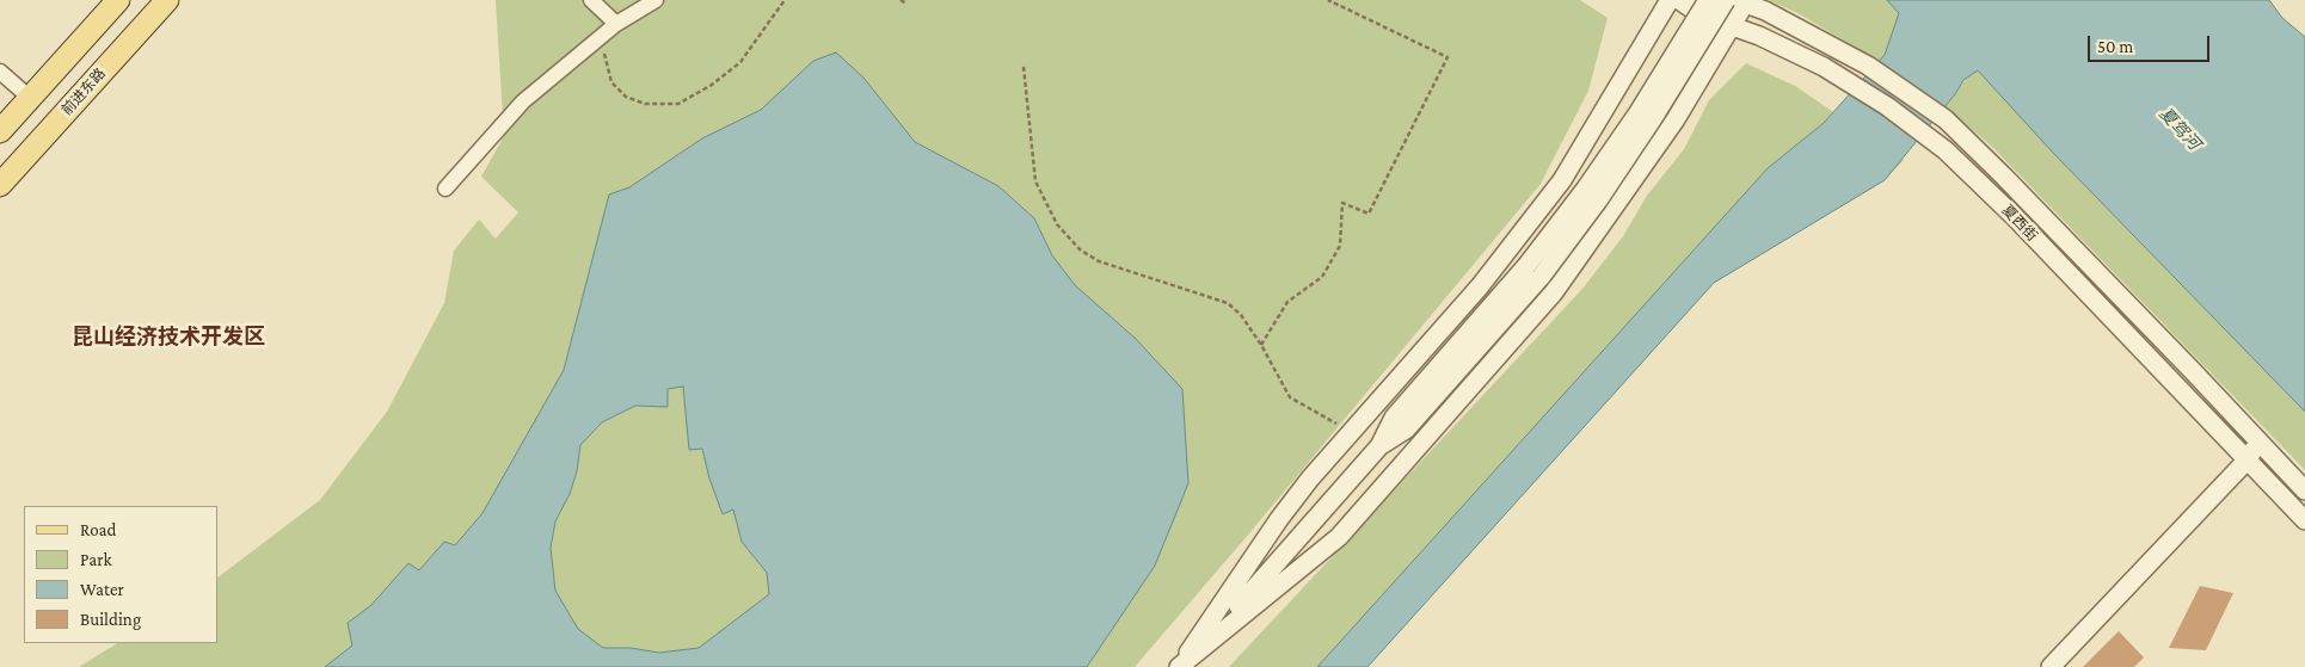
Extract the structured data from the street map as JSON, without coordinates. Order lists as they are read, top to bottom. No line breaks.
{"streets":{"main road":["前进东路"],"street":["夏西街"]},"districts":["昆山经济技术开发区"],"water":["夏驾河"],"legend":["Road","Park","Water","Building"],"scale_bar":"50 m"}
